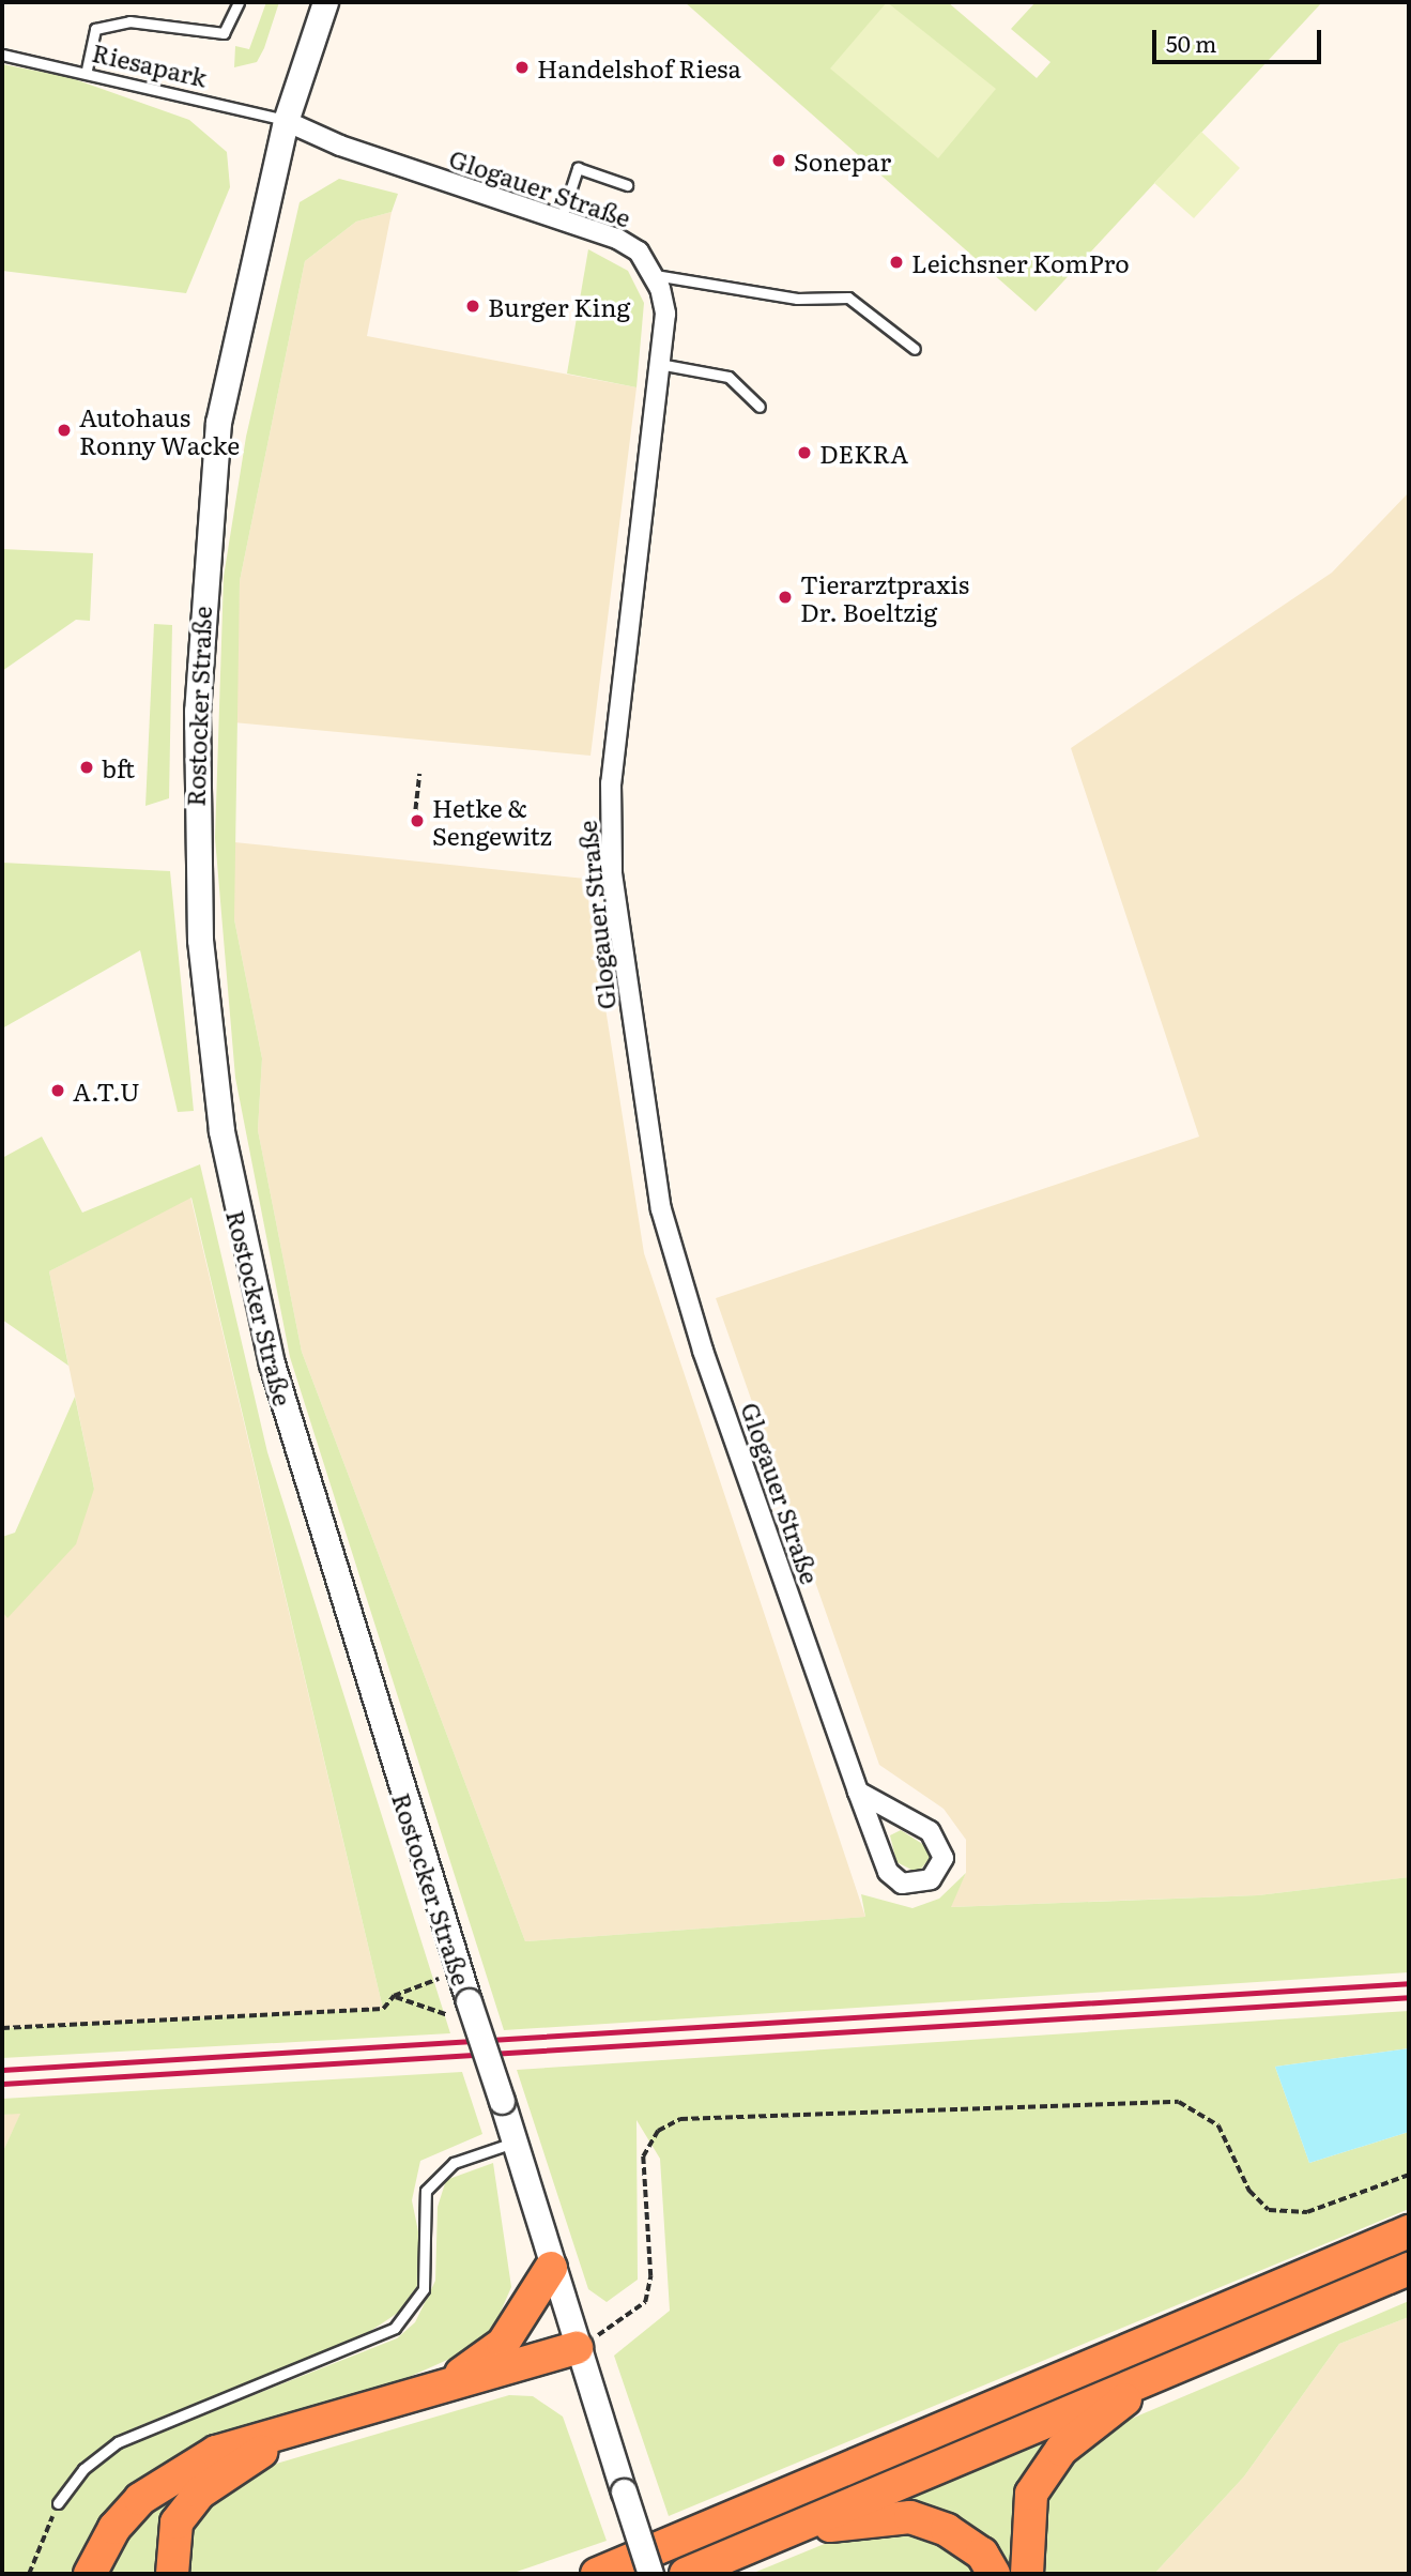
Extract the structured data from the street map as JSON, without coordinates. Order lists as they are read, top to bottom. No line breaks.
{"streets":{"street":["Glogauer Straße","Rostocker Straße"],"lane":["Riesapark"]},"crossings":[["Riesapark","Glogauer Straße"],["Riesapark","Rostocker Straße"],["Glogauer Straße","Rostocker Straße"]],"places":["Handelshof Riesa","Sonepar","Leichsner KomPro","Burger King","Autohaus Ronny Wacke","DEKRA","Tierarztpraxis Dr. Boeltzig","bft","Hetke & Sengewitz","A.T.U"],"scale_bar":"50 m"}
